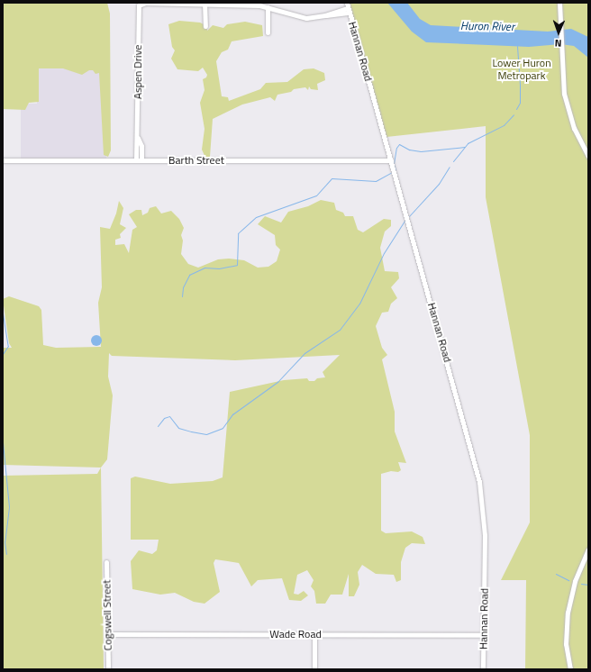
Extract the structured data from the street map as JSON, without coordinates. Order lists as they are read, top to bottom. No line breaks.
{"streets":{"street":["Hannan Road","Aspen Drive","Barth Street","Cogswell Street","Wade Road"]},"crossings":[["Hannan Road","Barth Street"],["Hannan Road","Wade Road"],["Aspen Drive","Barth Street"],["Cogswell Street","Wade Road"]],"water":["Huron River"],"parks":["Lower Huron Metropark"],"north":"bottom"}
